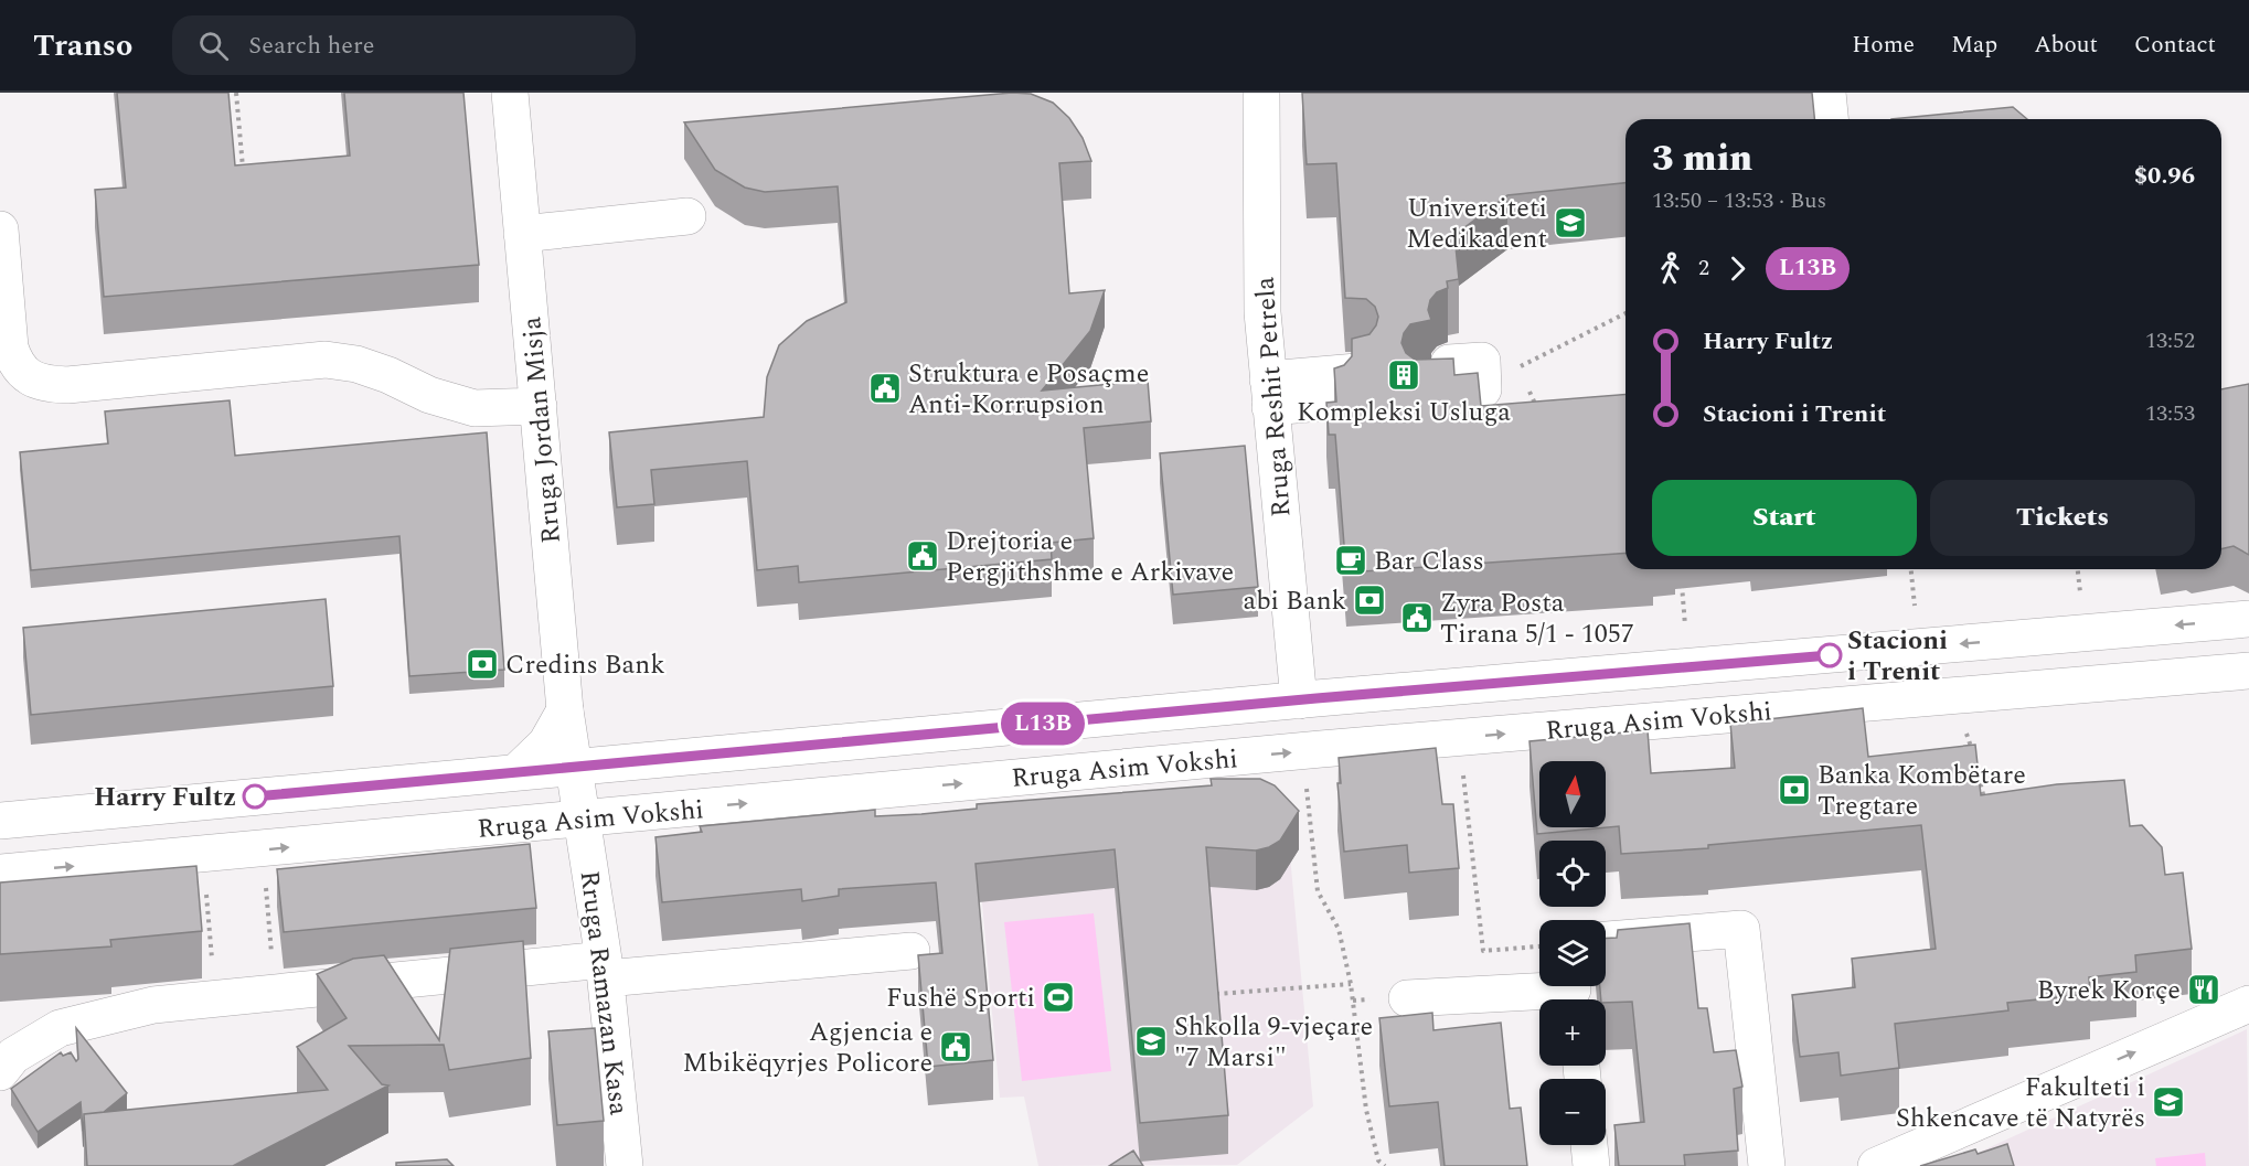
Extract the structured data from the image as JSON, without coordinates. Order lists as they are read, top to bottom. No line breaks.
{"streets":{"main road":["Rruga Reshit Petrela","Rruga Jordan Misja","Rruga Asim Vokshi","Rruga Ramazan Kasa"]},"crossings":[["Rruga Reshit Petrela","Rruga Asim Vokshi"],["Rruga Jordan Misja","Rruga Asim Vokshi"],["Rruga Jordan Misja","Rruga Ramazan Kasa"],["Rruga Asim Vokshi","Rruga Ramazan Kasa"]],"places":{"school or university":["Universiteti Medikadent","Shkolla 9-vjeçare \"7 Marsi\"","Fakulteti i Shkencave të Natyrës"],"building":["Kompleksi Usluga"],"public building":["Struktura e Posaçme Anti-Korrupsion","Drejtoria e Pergjithshme e Arkivave","Zyra Posta Tirana 5/1 - 1057","Agjencia e Mbikëqyrjes Policore"],"cafe":["Bar Class"],"bank":["abi Bank","Credins Bank","Banka Kombëtare Tregtare"],"other":["Stacioni i Trenit","Harry Fultz"],"restaurant":["Byrek Korçe"],"sports":["Fushë Sporti"]},"lines":["bus line L13B"],"north":"top","page":{"header":"Transo","search":"Search here","nav":["Home","Map","About","Contact"],"on_map":"L13B","heading":["3 min","13:50 – 13:53 · Bus","$0.96"],"legs":["2","L13B"],"list":[{"name":"Harry Fultz","value":"13:52"},{"name":"Stacioni i Trenit","value":"13:53"}],"buttons":["Start","Tickets"],"map_buttons":["+","−"]}}
